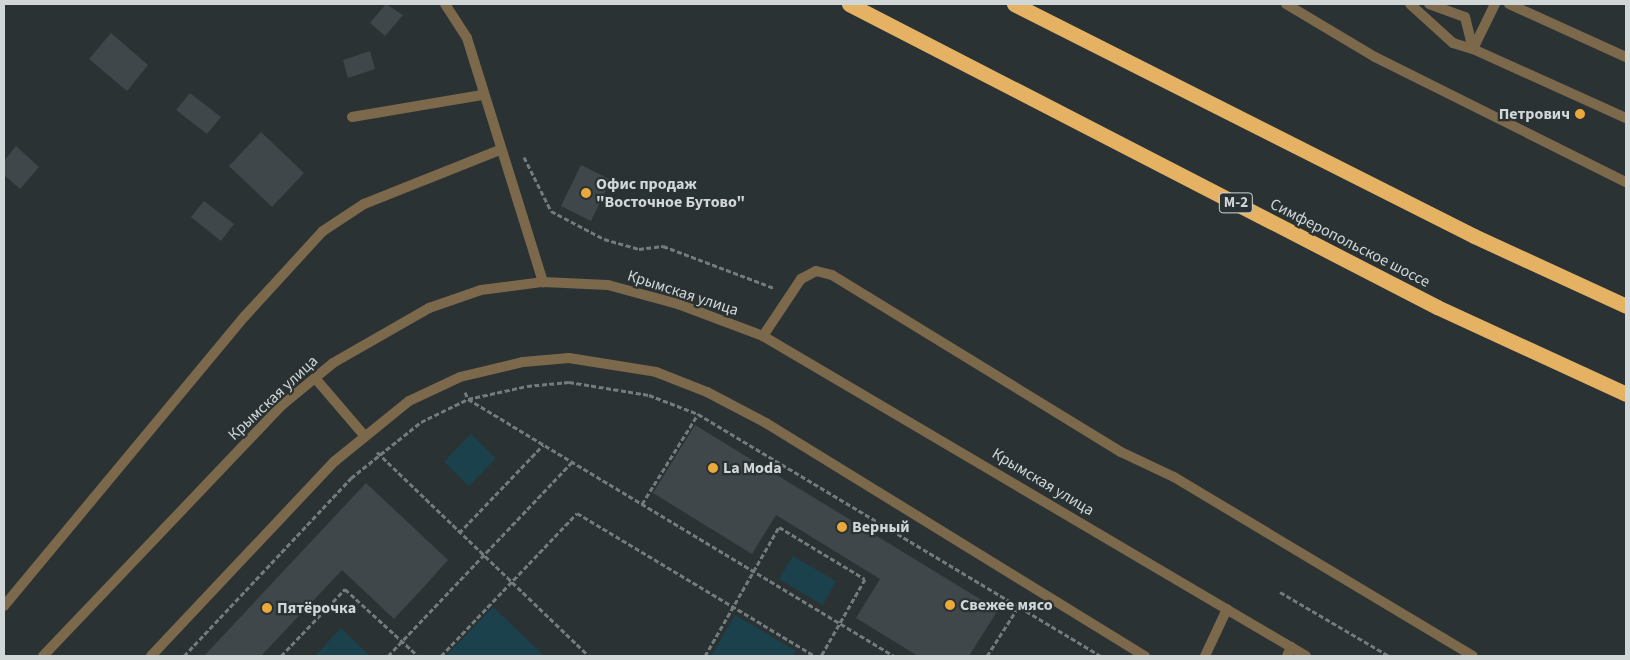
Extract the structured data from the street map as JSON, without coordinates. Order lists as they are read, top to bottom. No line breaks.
{"streets":{"highway":["М-2","Симферопольское шоссе"],"street":["Крымская улица"]},"places":["Петрович","Офис продаж \"Восточное Бутово\"","La Moda","Верный","Свежее мясо","Пятёрочка"]}
